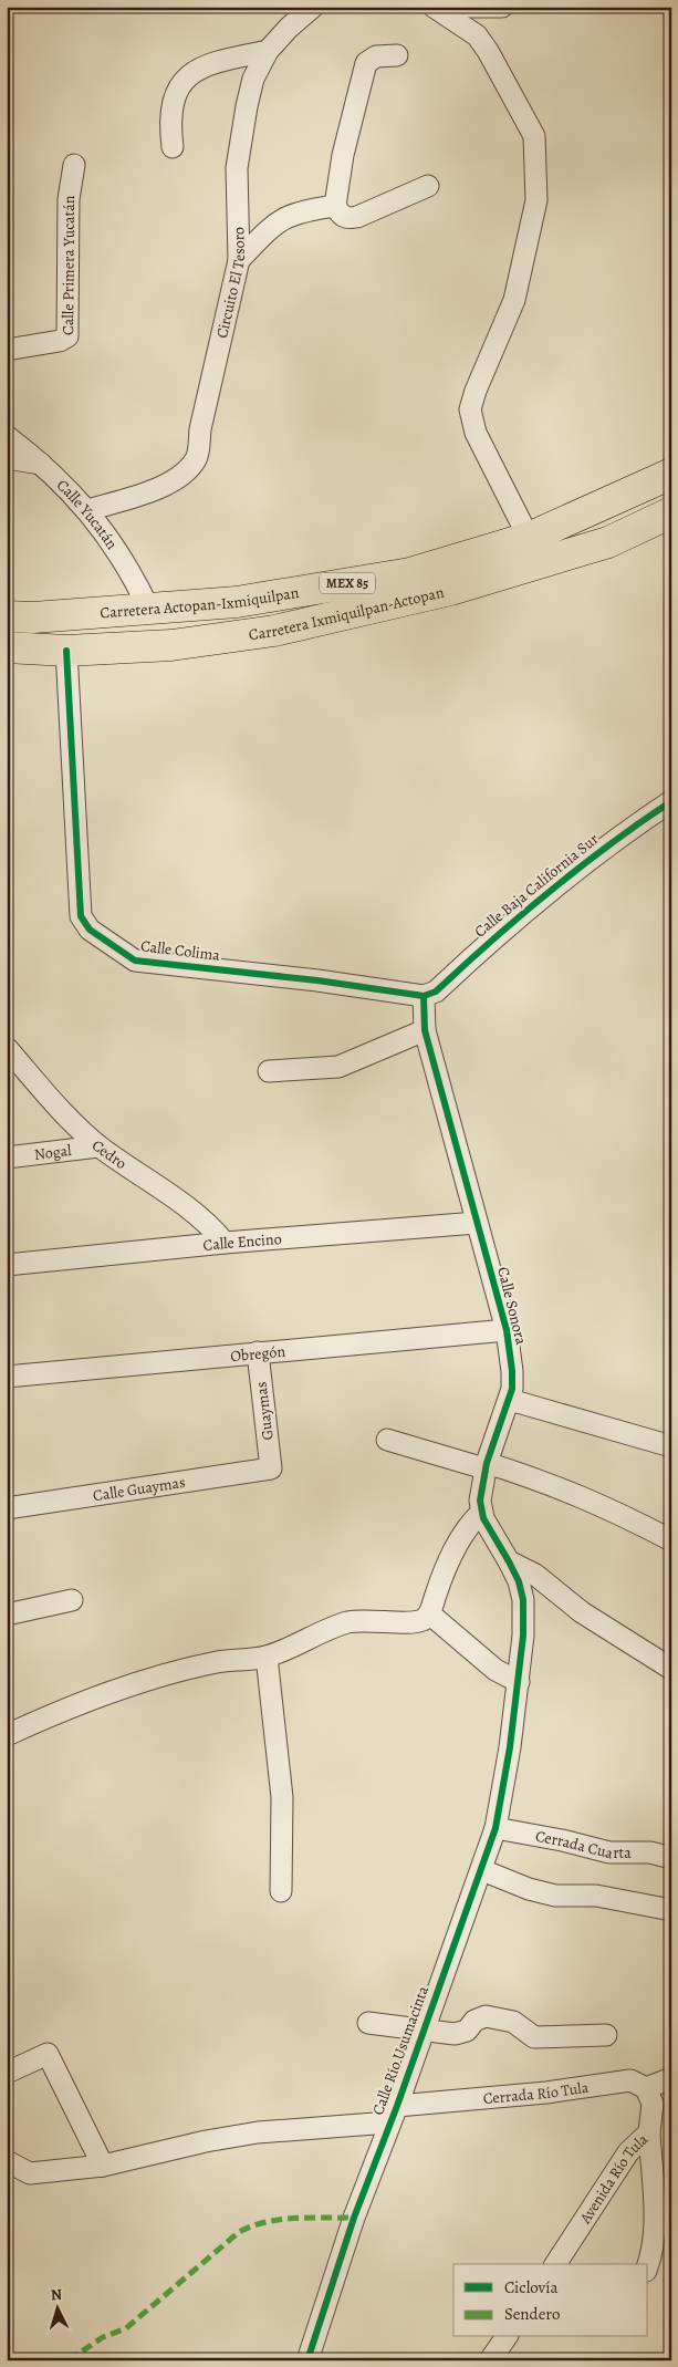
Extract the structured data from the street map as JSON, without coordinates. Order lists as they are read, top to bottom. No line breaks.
{"streets":{"main road":["MEX 85","Carretera Actopan-Ixmiquilpan","Carretera Ixmiquilpan-Actopan"],"street":["Calle Primera Yucatán","Circuito El Tesoro","Calle Yucatán","Calle Baja California Sur","Calle Colima","Nogal","Cedro","Calle Encino","Calle Sonora","Obregón","Guaymas","Calle Guaymas","Cerrada Cuarta","Calle Río Usumacinta","Cerrada Río Tula","Avenida Río Tula"]},"crossings":[["Circuito El Tesoro","Calle Yucatán"],["Calle Yucatán","Carretera Actopan-Ixmiquilpan"],["Carretera Ixmiquilpan-Actopan","Calle Colima"],["Calle Baja California Sur","Calle Colima"],["Calle Baja California Sur","Calle Sonora"],["Calle Colima","Calle Sonora"],["Nogal","Cedro"],["Cedro","Calle Encino"],["Calle Encino","Calle Sonora"],["Calle Sonora","Obregón"],["Calle Sonora","Calle Río Usumacinta"],["Obregón","Guaymas"],["Guaymas","Calle Guaymas"],["Cerrada Cuarta","Calle Río Usumacinta"],["Calle Río Usumacinta","Cerrada Río Tula"],["Cerrada Río Tula","Avenida Río Tula"]],"legend":["Ciclovía","Sendero"],"north":"top"}
